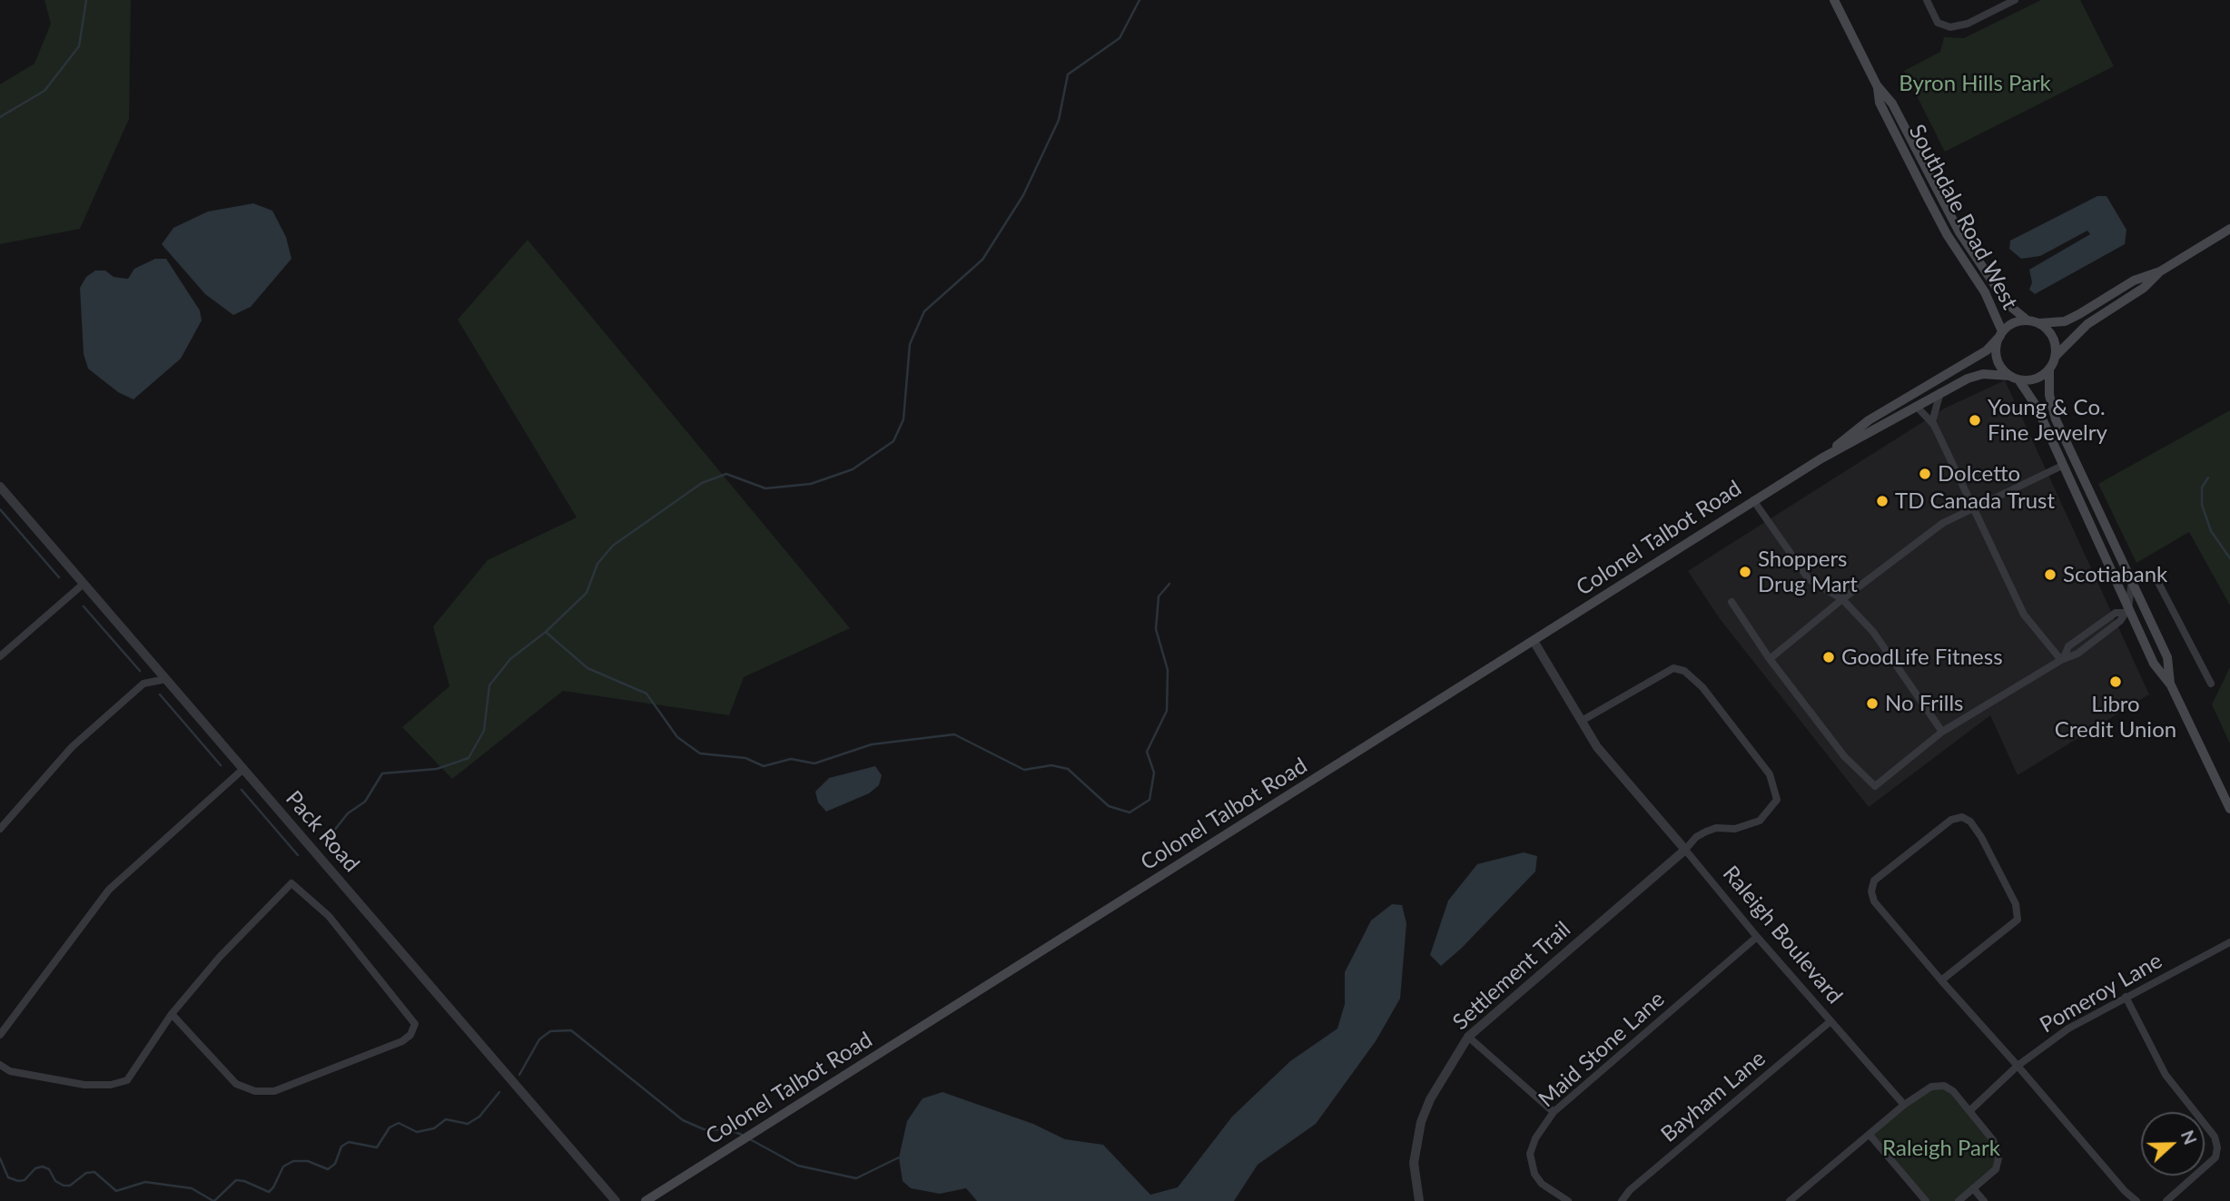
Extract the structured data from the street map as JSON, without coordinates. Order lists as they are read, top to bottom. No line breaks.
{"streets":{"main road":["Southdale Road West","Colonel Talbot Road"],"street":["Pack Road","Raleigh Boulevard","Settlement Trail","Pomeroy Lane","Maid Stone Lane","Bayham Lane"]},"crossings":[["Southdale Road West","Colonel Talbot Road"],["Colonel Talbot Road","Raleigh Boulevard"],["Raleigh Boulevard","Settlement Trail"],["Raleigh Boulevard","Maid Stone Lane"],["Raleigh Boulevard","Bayham Lane"]],"parks":["Byron Hills Park","Raleigh Park"],"places":["Young & Co. Fine Jewelry","Dolcetto","TD Canada Trust","Shoppers Drug Mart","Scotiabank","GoodLife Fitness","Libro Credit Union","No Frills"],"north":"right"}
